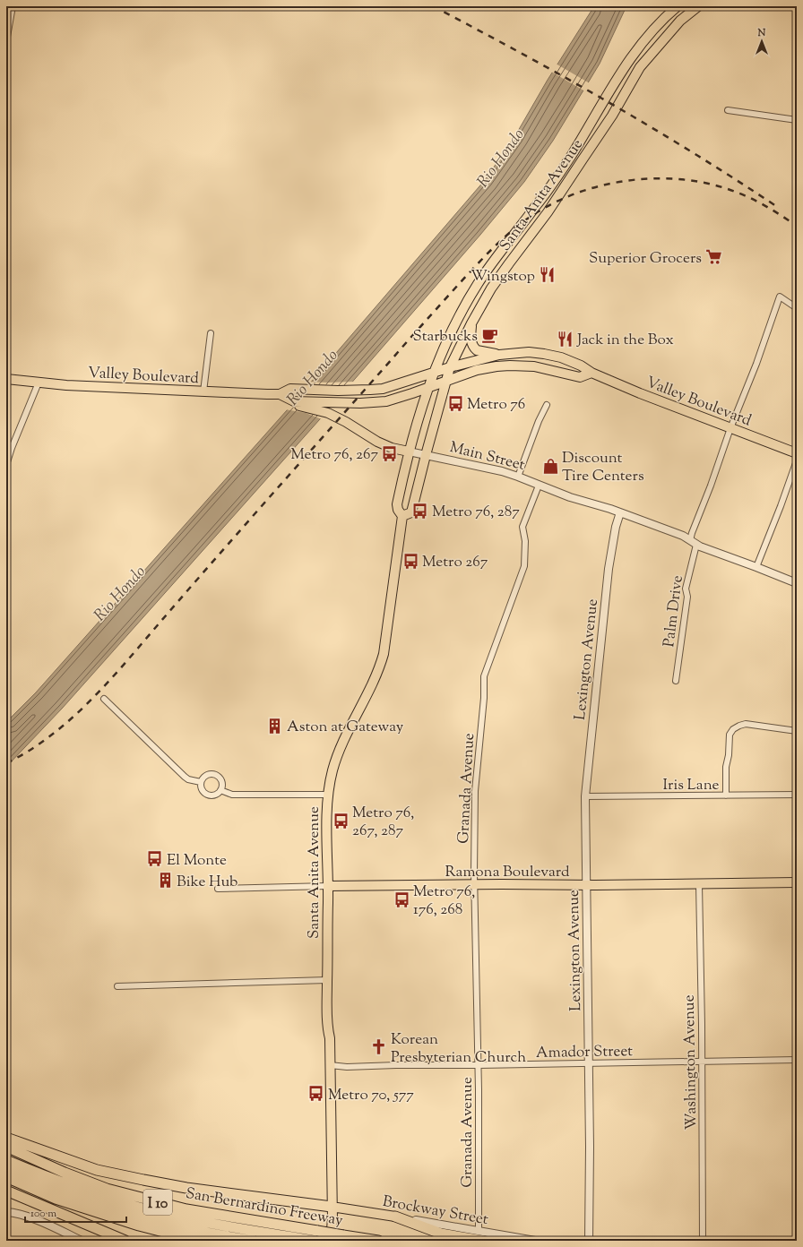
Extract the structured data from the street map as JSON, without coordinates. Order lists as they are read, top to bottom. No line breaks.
{"streets":{"highway":["I 10","San Bernardino Freeway"],"main road":["Santa Anita Avenue","Valley Boulevard","Main Street","Ramona Boulevard","Brockway Street"],"street":["Palm Drive","Lexington Avenue","Iris Lane","Granada Avenue","Amador Street","Washington Avenue"]},"crossings":[["Santa Anita Avenue","Valley Boulevard"],["Santa Anita Avenue","Main Street"],["Santa Anita Avenue","Ramona Boulevard"],["Santa Anita Avenue","Amador Street"],["Santa Anita Avenue","Brockway Street"],["Valley Boulevard","Main Street"],["Valley Boulevard","Palm Drive"],["Main Street","Palm Drive"],["Main Street","Lexington Avenue"],["Main Street","Granada Avenue"],["Lexington Avenue","Iris Lane"],["Lexington Avenue","Ramona Boulevard"],["Lexington Avenue","Amador Street"],["Granada Avenue","Ramona Boulevard"],["Granada Avenue","Amador Street"],["Granada Avenue","Brockway Street"],["Ramona Boulevard","Washington Avenue"],["Amador Street","Washington Avenue"]],"water":["Rio Hondo"],"places":{"supermarket":["Superior Grocers"],"restaurant":["Wingstop","Jack in the Box"],"cafe":["Starbucks"],"bus stop":["Metro 76","Metro 76, 267","Metro 76, 287","Metro 267","Metro 76, 267, 287","El Monte","Metro 76, 176, 268","Metro 70, 577"],"shop":["Discount Tire Centers"],"building":["Aston at Gateway","Bike Hub"],"church":["Korean Presbyterian Church"]},"scale_bar":"100 m","north":"top"}
